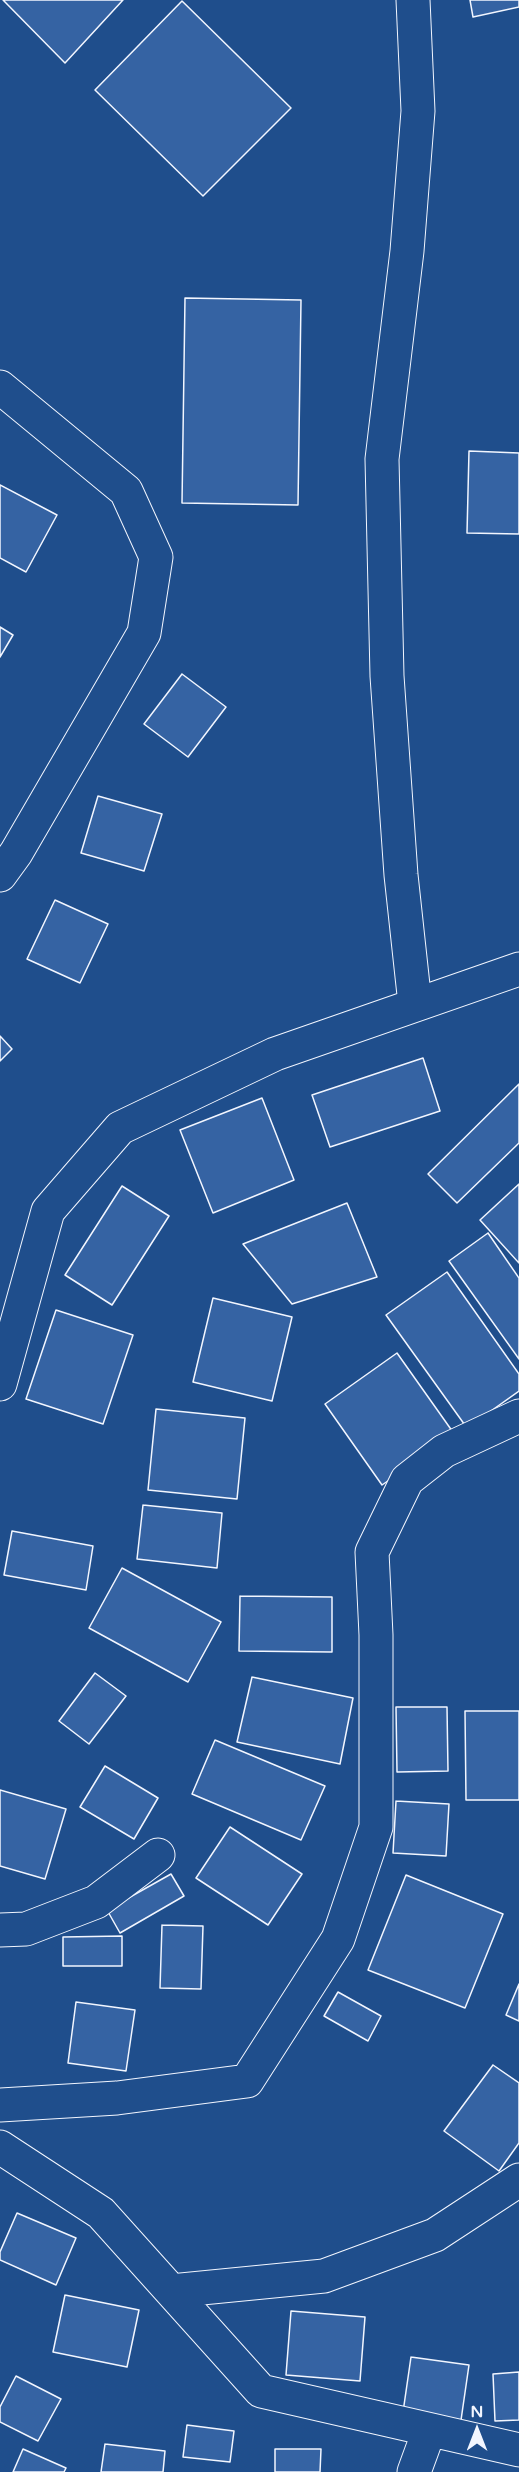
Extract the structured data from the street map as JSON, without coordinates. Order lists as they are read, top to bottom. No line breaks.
{"north":"top"}
